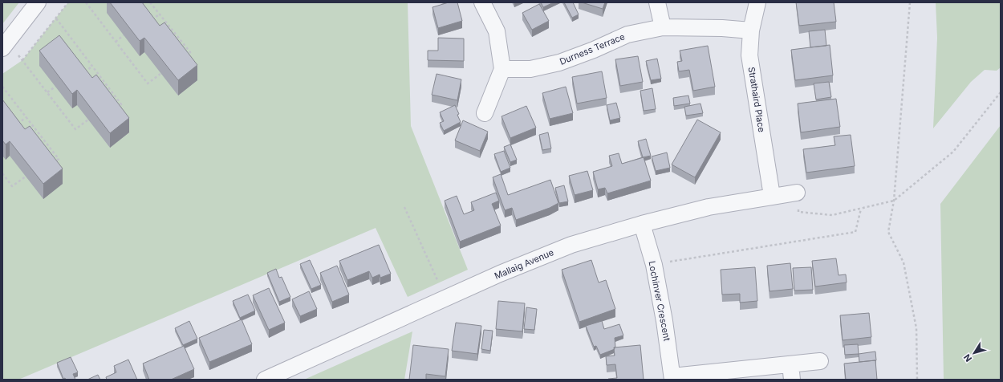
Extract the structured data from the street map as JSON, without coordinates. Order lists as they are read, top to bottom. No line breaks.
{"streets":{"street":["Durness Terrace","Strathaird Place","Mallaig Avenue","Lochinver Crescent"]},"crossings":[["Durness Terrace","Strathaird Place"],["Strathaird Place","Mallaig Avenue"],["Mallaig Avenue","Lochinver Crescent"]],"north":"bottom left"}
